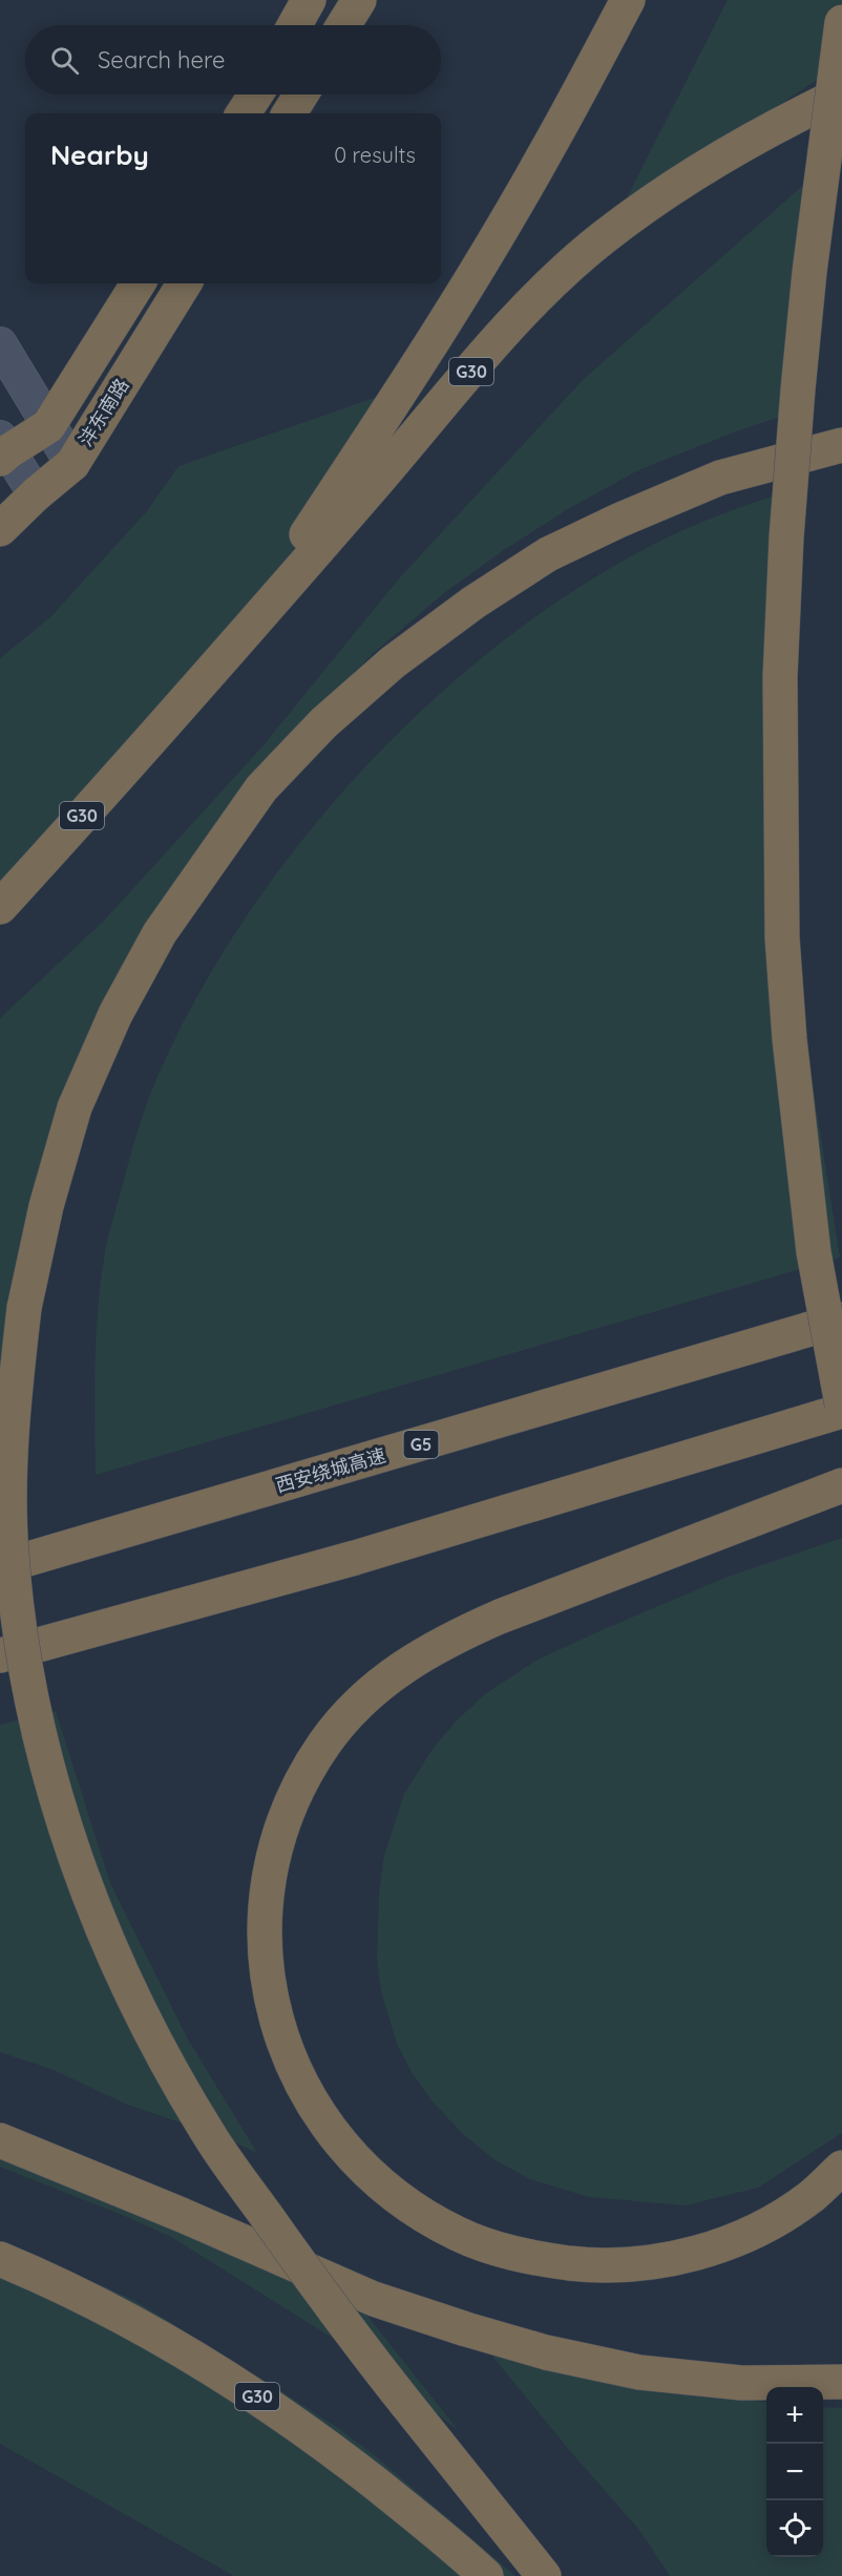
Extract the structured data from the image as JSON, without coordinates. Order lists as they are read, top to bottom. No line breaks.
{"streets":{"highway":["G30","沣东南路","G5","西安绕城高速"]},"page":{"search":"Search here","heading":["Nearby","0 results"],"map_buttons":["+","−"]}}
